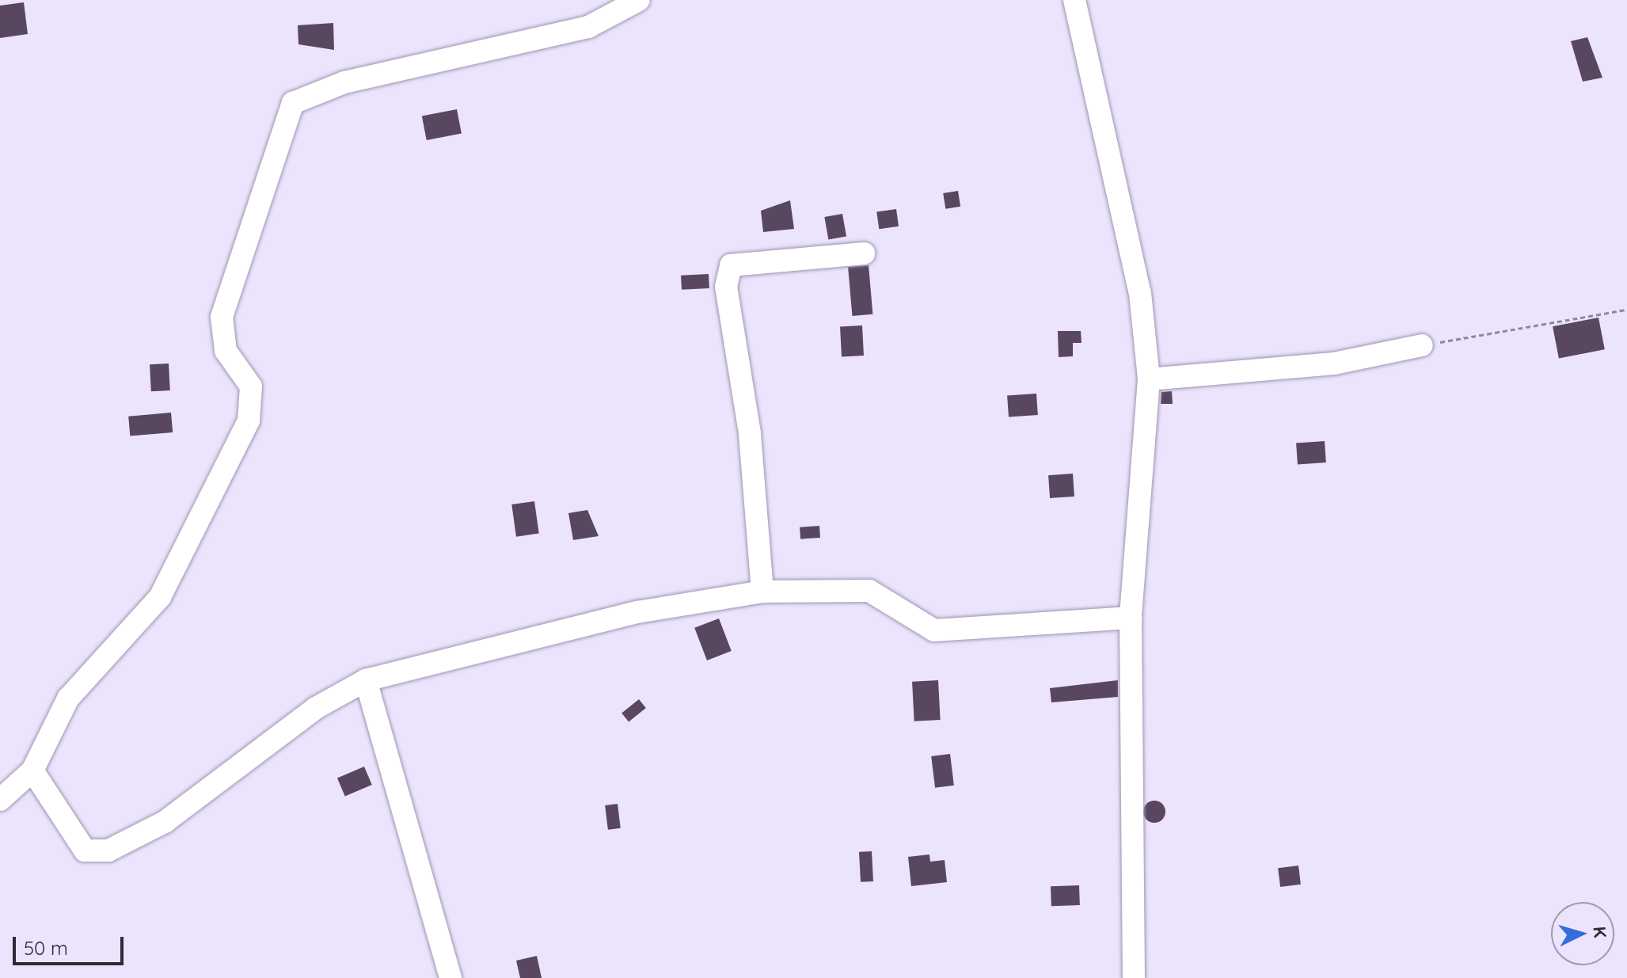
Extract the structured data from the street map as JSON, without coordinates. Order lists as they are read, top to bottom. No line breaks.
{"scale_bar":"50 m","north":"right"}
